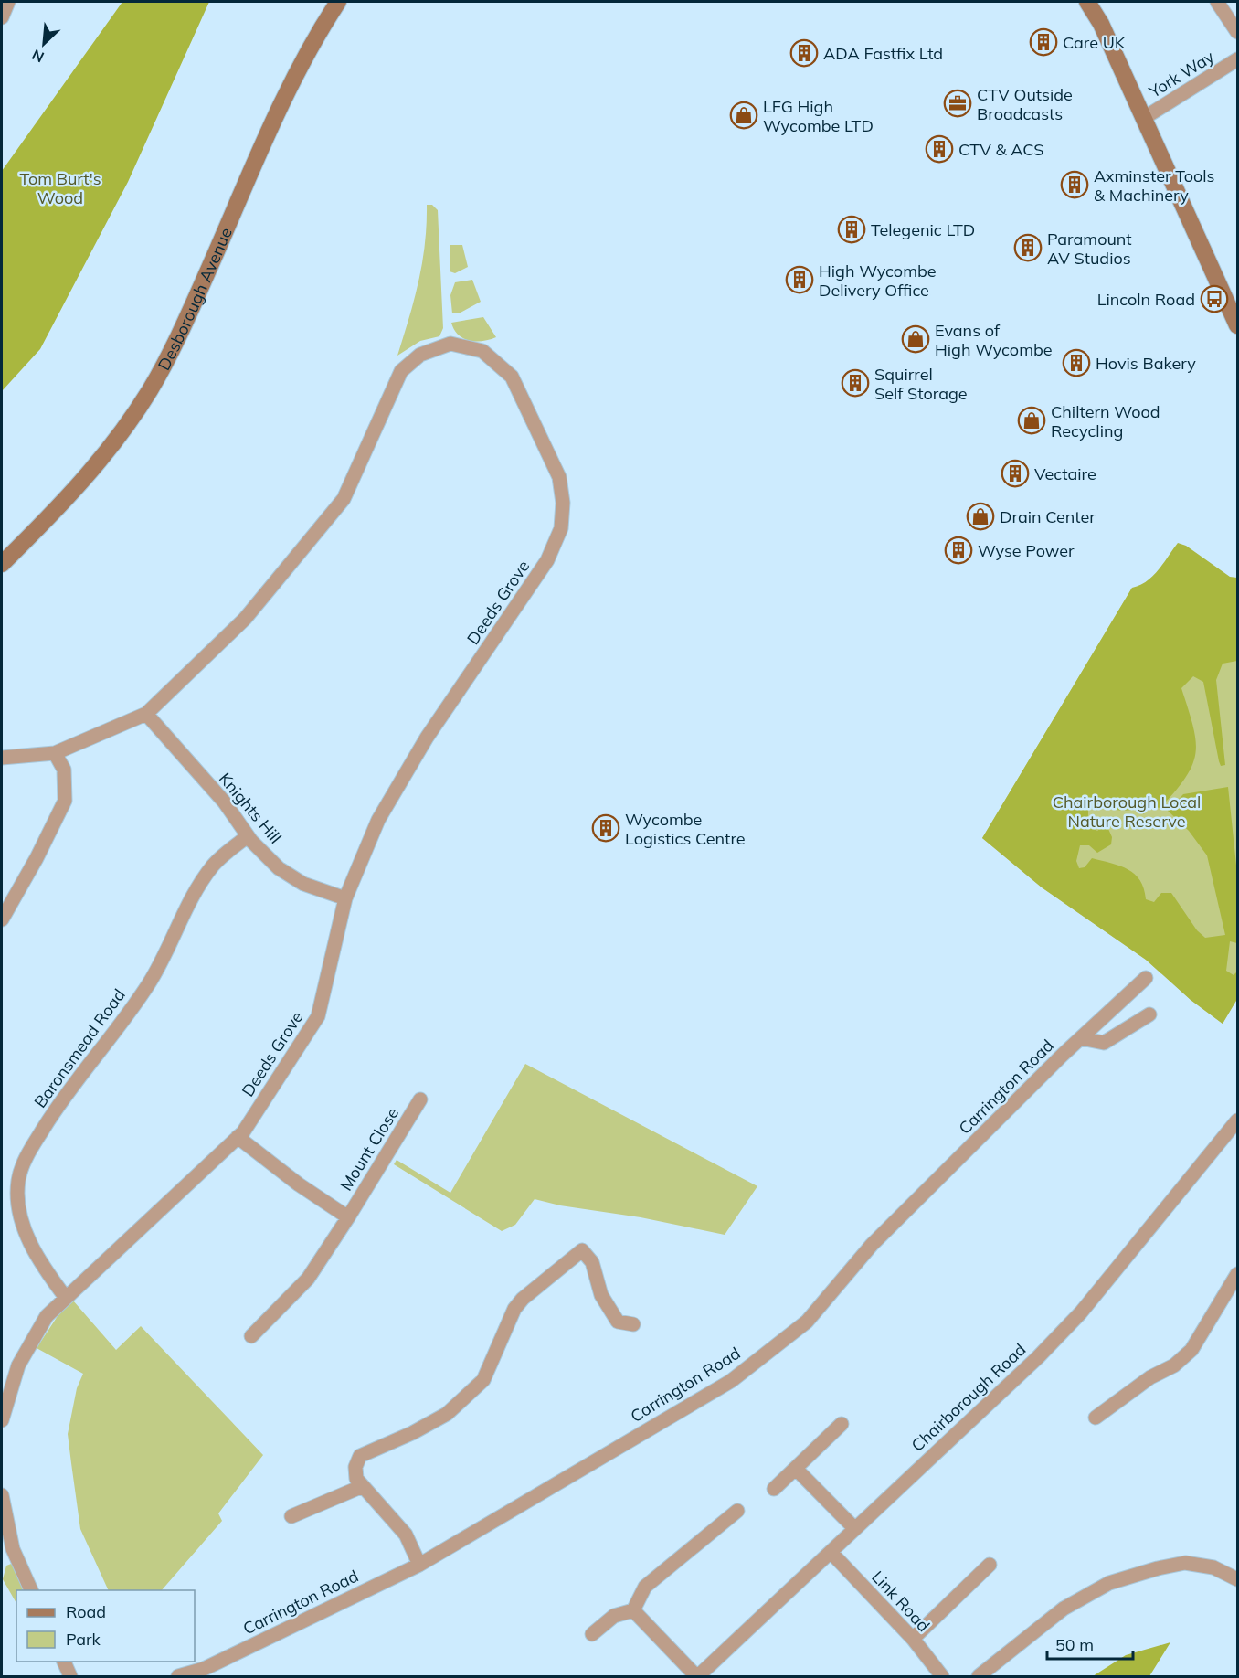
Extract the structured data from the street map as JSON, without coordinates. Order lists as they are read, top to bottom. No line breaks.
{"streets":{"street":["York Way","Desborough Avenue","Deeds Grove","Knights Hill","Baronsmead Road","Carrington Road","Mount Close","Chairborough Road","Link Road"]},"crossings":[["Deeds Grove","Knights Hill"],["Deeds Grove","Baronsmead Road"],["Deeds Grove","Mount Close"],["Knights Hill","Baronsmead Road"],["Chairborough Road","Link Road"]],"parks":["Tom Burt's Wood","Chairborough Local Nature Reserve"],"places":{"building":["Care UK","ADA Fastfix Ltd","CTV & ACS","Axminster Tools & Machinery","Telegenic LTD","Paramount AV Studios","High Wycombe Delivery Office","Hovis Bakery","Squirrel Self Storage","Vectaire","Wyse Power","Wycombe Logistics Centre"],"office":["CTV Outside Broadcasts"],"shop":["LFG High Wycombe LTD","Evans of High Wycombe","Chiltern Wood Recycling","Drain Center"],"bus stop":["Lincoln Road"]},"legend":["Road","Park"],"scale_bar":"50 m","north":"bottom left"}
